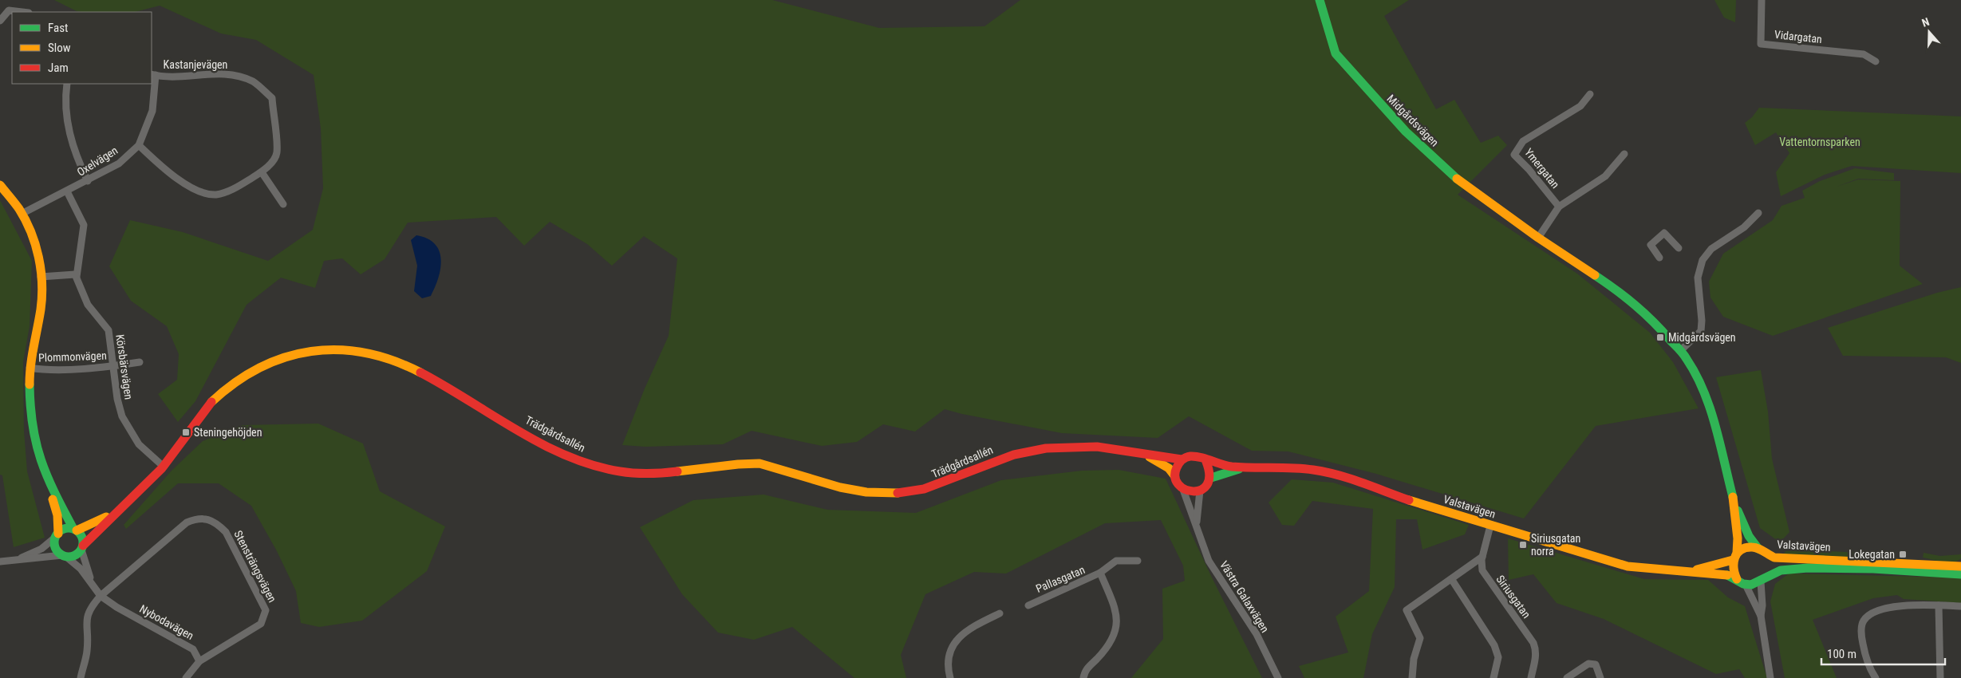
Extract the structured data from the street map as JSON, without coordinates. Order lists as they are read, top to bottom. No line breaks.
{"streets":{"street":["Vidargatan","Kastanjevägen","Midgårdsvägen","Oxelvägen","Ymergatan","Plommonvägen","Körsbärsvägen","Trädgårdsallén","Valstavägen","Stensträngsvägen","Pallasgatan","Västra Galaxvägen","Siriusgatan","Nybodavägen"]},"crossings":[["Kastanjevägen","Oxelvägen"],["Midgårdsvägen","Valstavägen"],["Plommonvägen","Körsbärsvägen"],["Körsbärsvägen","Trädgårdsallén"],["Trädgårdsallén","Valstavägen"],["Trädgårdsallén","Västra Galaxvägen"],["Trädgårdsallén","Nybodavägen"],["Valstavägen","Västra Galaxvägen"],["Valstavägen","Siriusgatan"],["Stensträngsvägen","Nybodavägen"]],"parks":["Vattentornsparken"],"places":{"transit":["Midgårdsvägen","Steningehöjden","Siriusgatan norra","Lokegatan"]},"legend":["Fast","Slow","Jam"],"scale_bar":"100 m","north":"top"}
